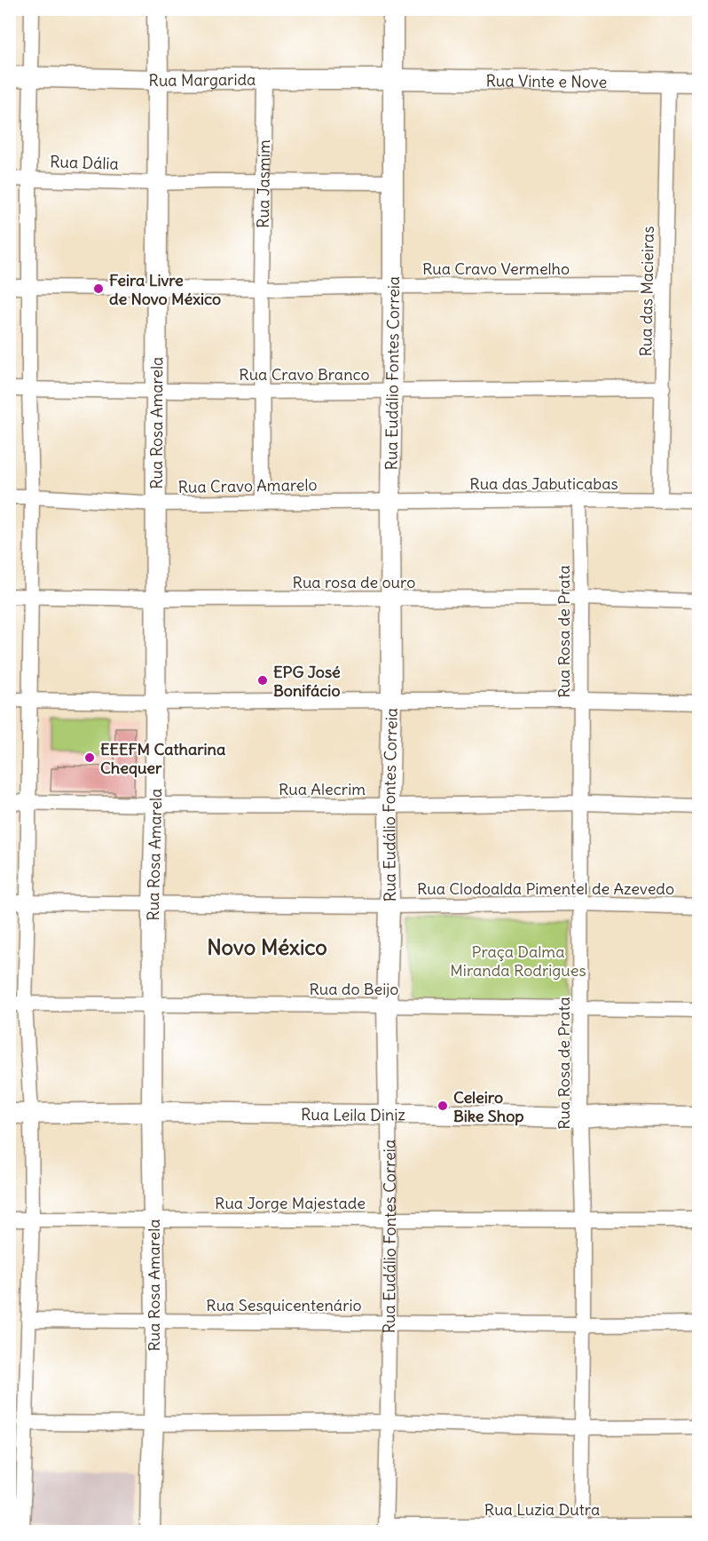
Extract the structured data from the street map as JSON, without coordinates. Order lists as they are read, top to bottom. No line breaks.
{"streets":{"street":["Rua Margarida","Rua Vinte e Nove","Rua Dália","Rua Jasmim","Rua Cravo Vermelho","Rua das Macieiras","Rua Cravo Branco","Rua Eudálio Fontes Correia","Rua Rosa Amarela","Rua das Jabuticabas","Rua Cravo Amarelo","Rua rosa de ouro","Rua Rosa de Prata","Rua Alecrim","Rua Clodoalda Pimentel de Azevedo","Rua do Beijo","Rua Leila Diniz","Rua Jorge Majestade","Rua Sesquicentenário","Rua Luzia Dutra"]},"crossings":[["Rua Margarida","Rua Vinte e Nove"],["Rua Margarida","Rua Jasmim"],["Rua Margarida","Rua Eudálio Fontes Correia"],["Rua Margarida","Rua Rosa Amarela"],["Rua Vinte e Nove","Rua das Macieiras"],["Rua Vinte e Nove","Rua Eudálio Fontes Correia"],["Rua Dália","Rua Jasmim"],["Rua Dália","Rua Eudálio Fontes Correia"],["Rua Dália","Rua Rosa Amarela"],["Rua Jasmim","Rua Cravo Vermelho"],["Rua Jasmim","Rua Cravo Branco"],["Rua Jasmim","Rua Cravo Amarelo"],["Rua Cravo Vermelho","Rua das Macieiras"],["Rua Cravo Vermelho","Rua Eudálio Fontes Correia"],["Rua Cravo Vermelho","Rua Rosa Amarela"],["Rua das Macieiras","Rua Cravo Branco"],["Rua das Macieiras","Rua das Jabuticabas"],["Rua Cravo Branco","Rua Eudálio Fontes Correia"],["Rua Cravo Branco","Rua Rosa Amarela"],["Rua Eudálio Fontes Correia","Rua das Jabuticabas"],["Rua Eudálio Fontes Correia","Rua Cravo Amarelo"],["Rua Eudálio Fontes Correia","Rua rosa de ouro"],["Rua Eudálio Fontes Correia","Rua Alecrim"],["Rua Eudálio Fontes Correia","Rua Clodoalda Pimentel de Azevedo"],["Rua Eudálio Fontes Correia","Rua do Beijo"],["Rua Eudálio Fontes Correia","Rua Leila Diniz"],["Rua Eudálio Fontes Correia","Rua Jorge Majestade"],["Rua Eudálio Fontes Correia","Rua Sesquicentenário"],["Rua Eudálio Fontes Correia","Rua Luzia Dutra"],["Rua Rosa Amarela","Rua Cravo Amarelo"],["Rua Rosa Amarela","Rua rosa de ouro"],["Rua Rosa Amarela","Rua Alecrim"],["Rua Rosa Amarela","Rua Clodoalda Pimentel de Azevedo"],["Rua Rosa Amarela","Rua do Beijo"],["Rua Rosa Amarela","Rua Leila Diniz"],["Rua Rosa Amarela","Rua Jorge Majestade"],["Rua Rosa Amarela","Rua Sesquicentenário"],["Rua das Jabuticabas","Rua Cravo Amarelo"],["Rua das Jabuticabas","Rua Rosa de Prata"],["Rua rosa de ouro","Rua Rosa de Prata"],["Rua Rosa de Prata","Rua Alecrim"],["Rua Rosa de Prata","Rua Clodoalda Pimentel de Azevedo"],["Rua Rosa de Prata","Rua do Beijo"],["Rua Rosa de Prata","Rua Leila Diniz"],["Rua Rosa de Prata","Rua Jorge Majestade"],["Rua Rosa de Prata","Rua Sesquicentenário"],["Rua Rosa de Prata","Rua Luzia Dutra"]],"districts":["Novo México"],"parks":["Praça Dalma Miranda Rodrigues"],"places":["Feira Livre de Novo México","EPG José Bonifácio","EEEFM Catharina Chequer","Celeiro Bike Shop"]}
